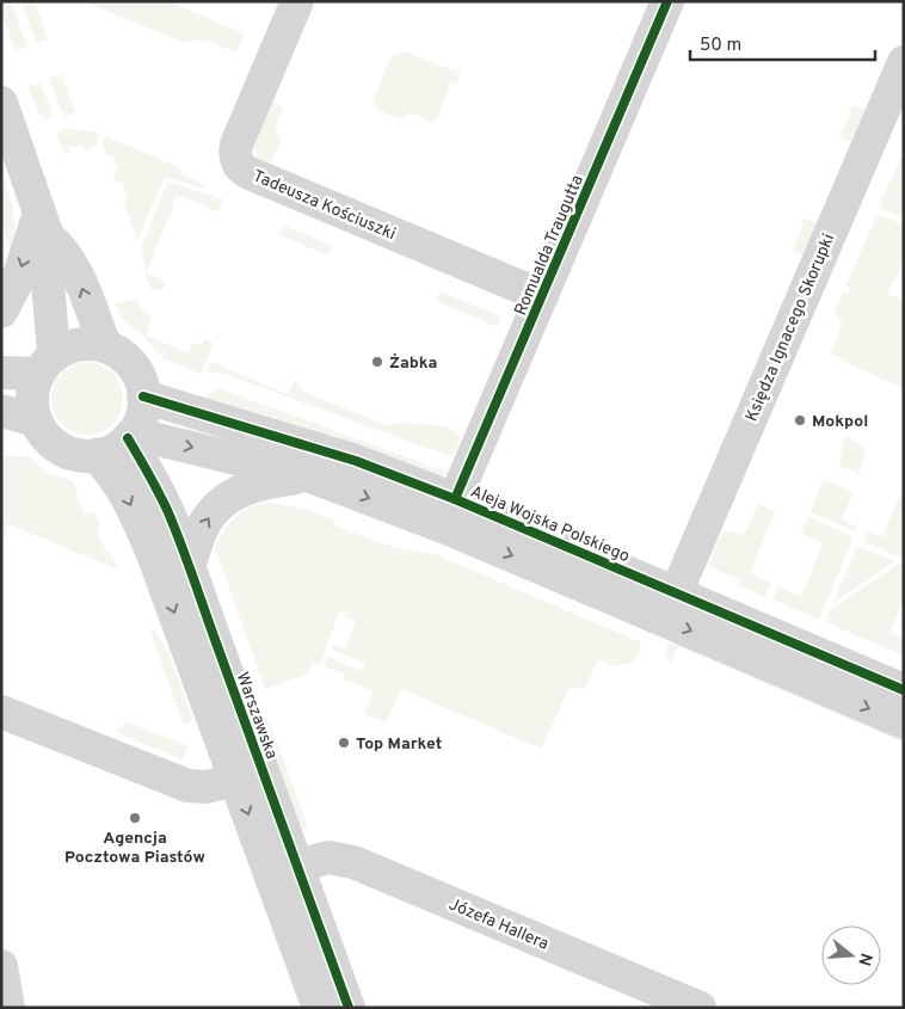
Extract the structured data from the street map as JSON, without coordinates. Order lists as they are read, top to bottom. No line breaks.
{"streets":{"street":["Tadeusza Kościuszki","Romualda Traugutta","Księdza Ignacego Skorupki","Aleja Wojska Polskiego","Warszawska","Józefa Hallera"]},"crossings":[["Tadeusza Kościuszki","Romualda Traugutta"],["Romualda Traugutta","Aleja Wojska Polskiego"],["Księdza Ignacego Skorupki","Aleja Wojska Polskiego"],["Aleja Wojska Polskiego","Warszawska"],["Warszawska","Józefa Hallera"]],"places":["Żabka","Mokpol","Top Market","Agencja Pocztowa Piastów"],"scale_bar":"50 m","north":"right"}
